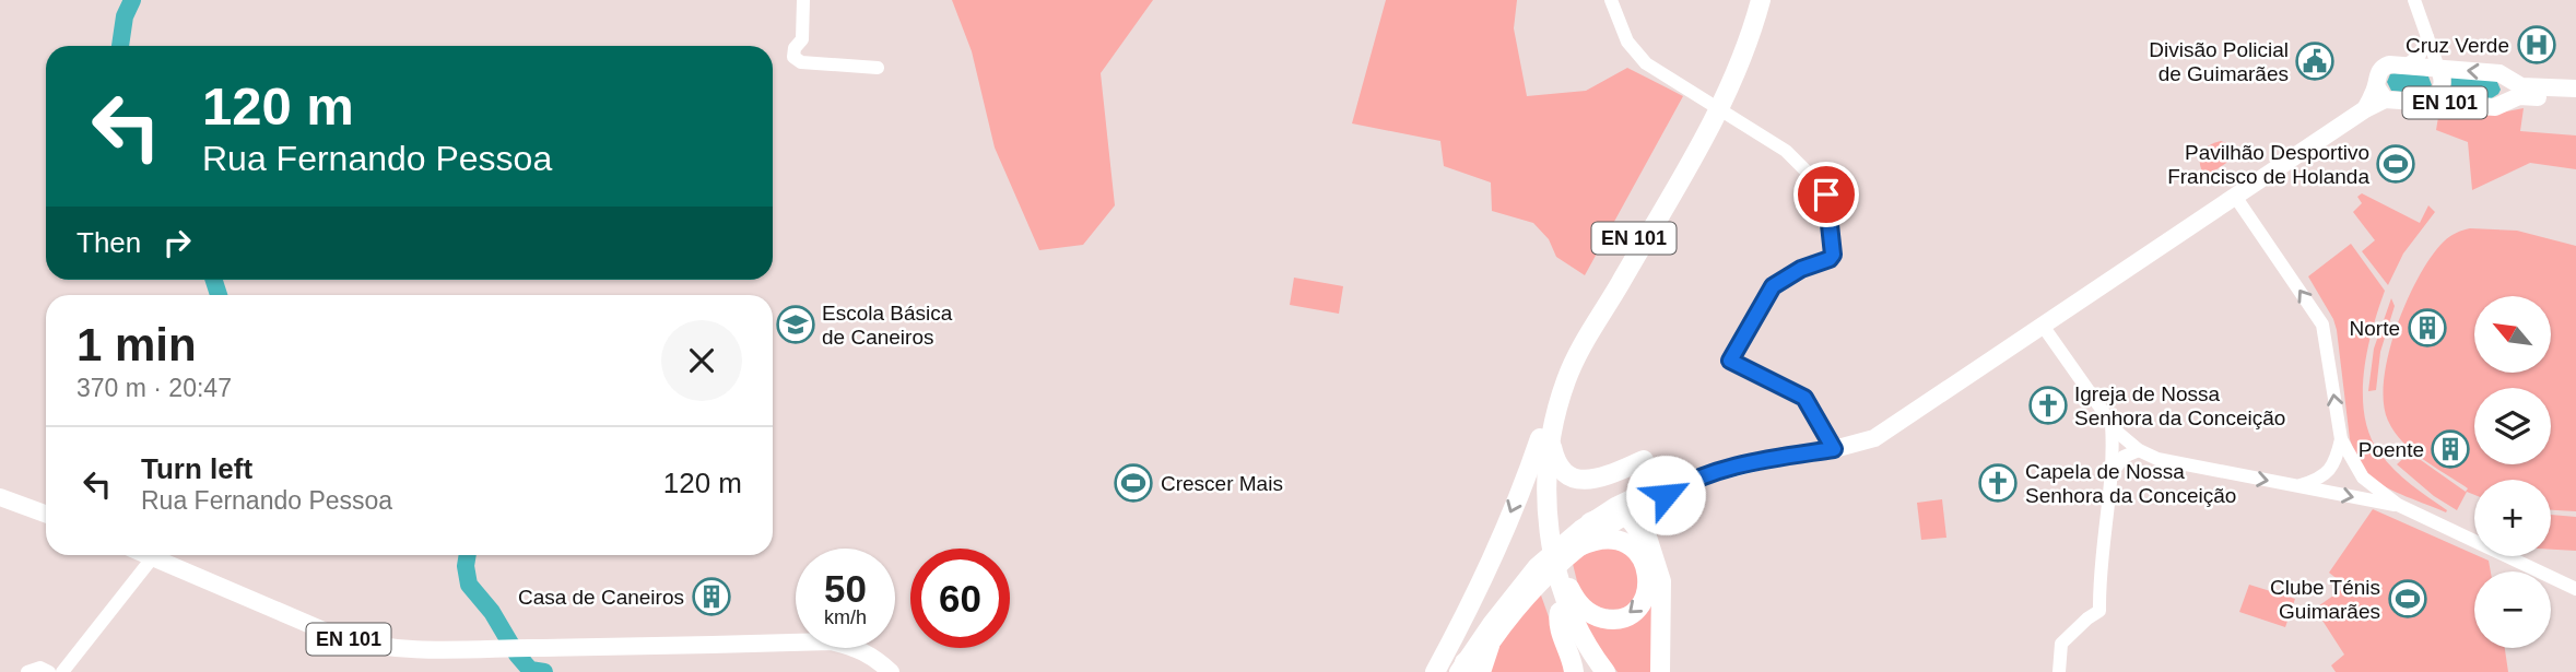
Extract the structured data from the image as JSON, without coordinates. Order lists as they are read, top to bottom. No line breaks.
{"streets":{"highway":["EN 101"]},"places":{"hospital":["Cruz Verde"],"public building":["Divisão Policial de Guimarães"],"sports":["Pavilhão Desportivo Francisco de Holanda","Crescer Mais","Clube Ténis Guimarães"],"school or university":["Escola Básica de Caneiros"],"building":["Norte","Poente","Casa de Caneiros"],"church":["Igreja de Nossa Senhora da Conceição","Capela de Nossa Senhora da Conceição"]},"north":"top left","page":{"turn":["120 m","Rua Fernando Pessoa"],"then":"Then","heading":["1 min","370 m · 20:47"],"map_buttons":["+","−"],"list":[{"name":"Turn left","note":"Rua Fernando Pessoa","value":"120 m"}],"speed":"50 km/h","limit":"60"}}
